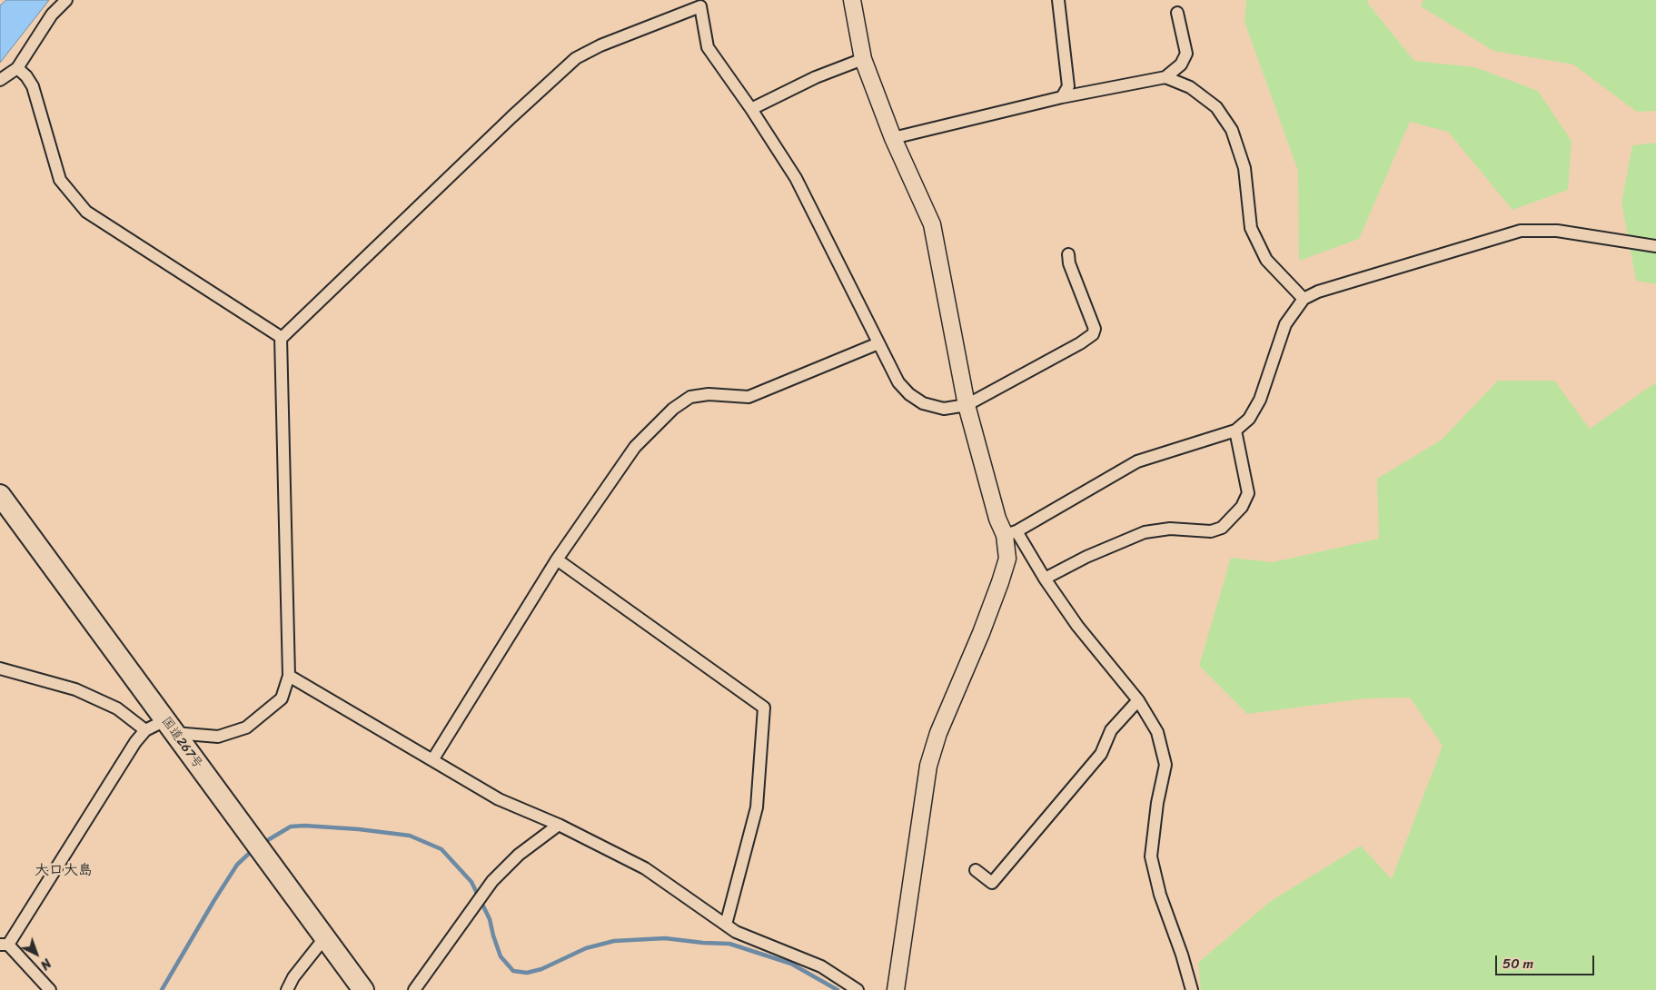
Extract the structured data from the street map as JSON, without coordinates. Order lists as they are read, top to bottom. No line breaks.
{"streets":{"highway":["国道267号"]},"districts":["大口大島"],"scale_bar":"50 m","north":"bottom right"}
